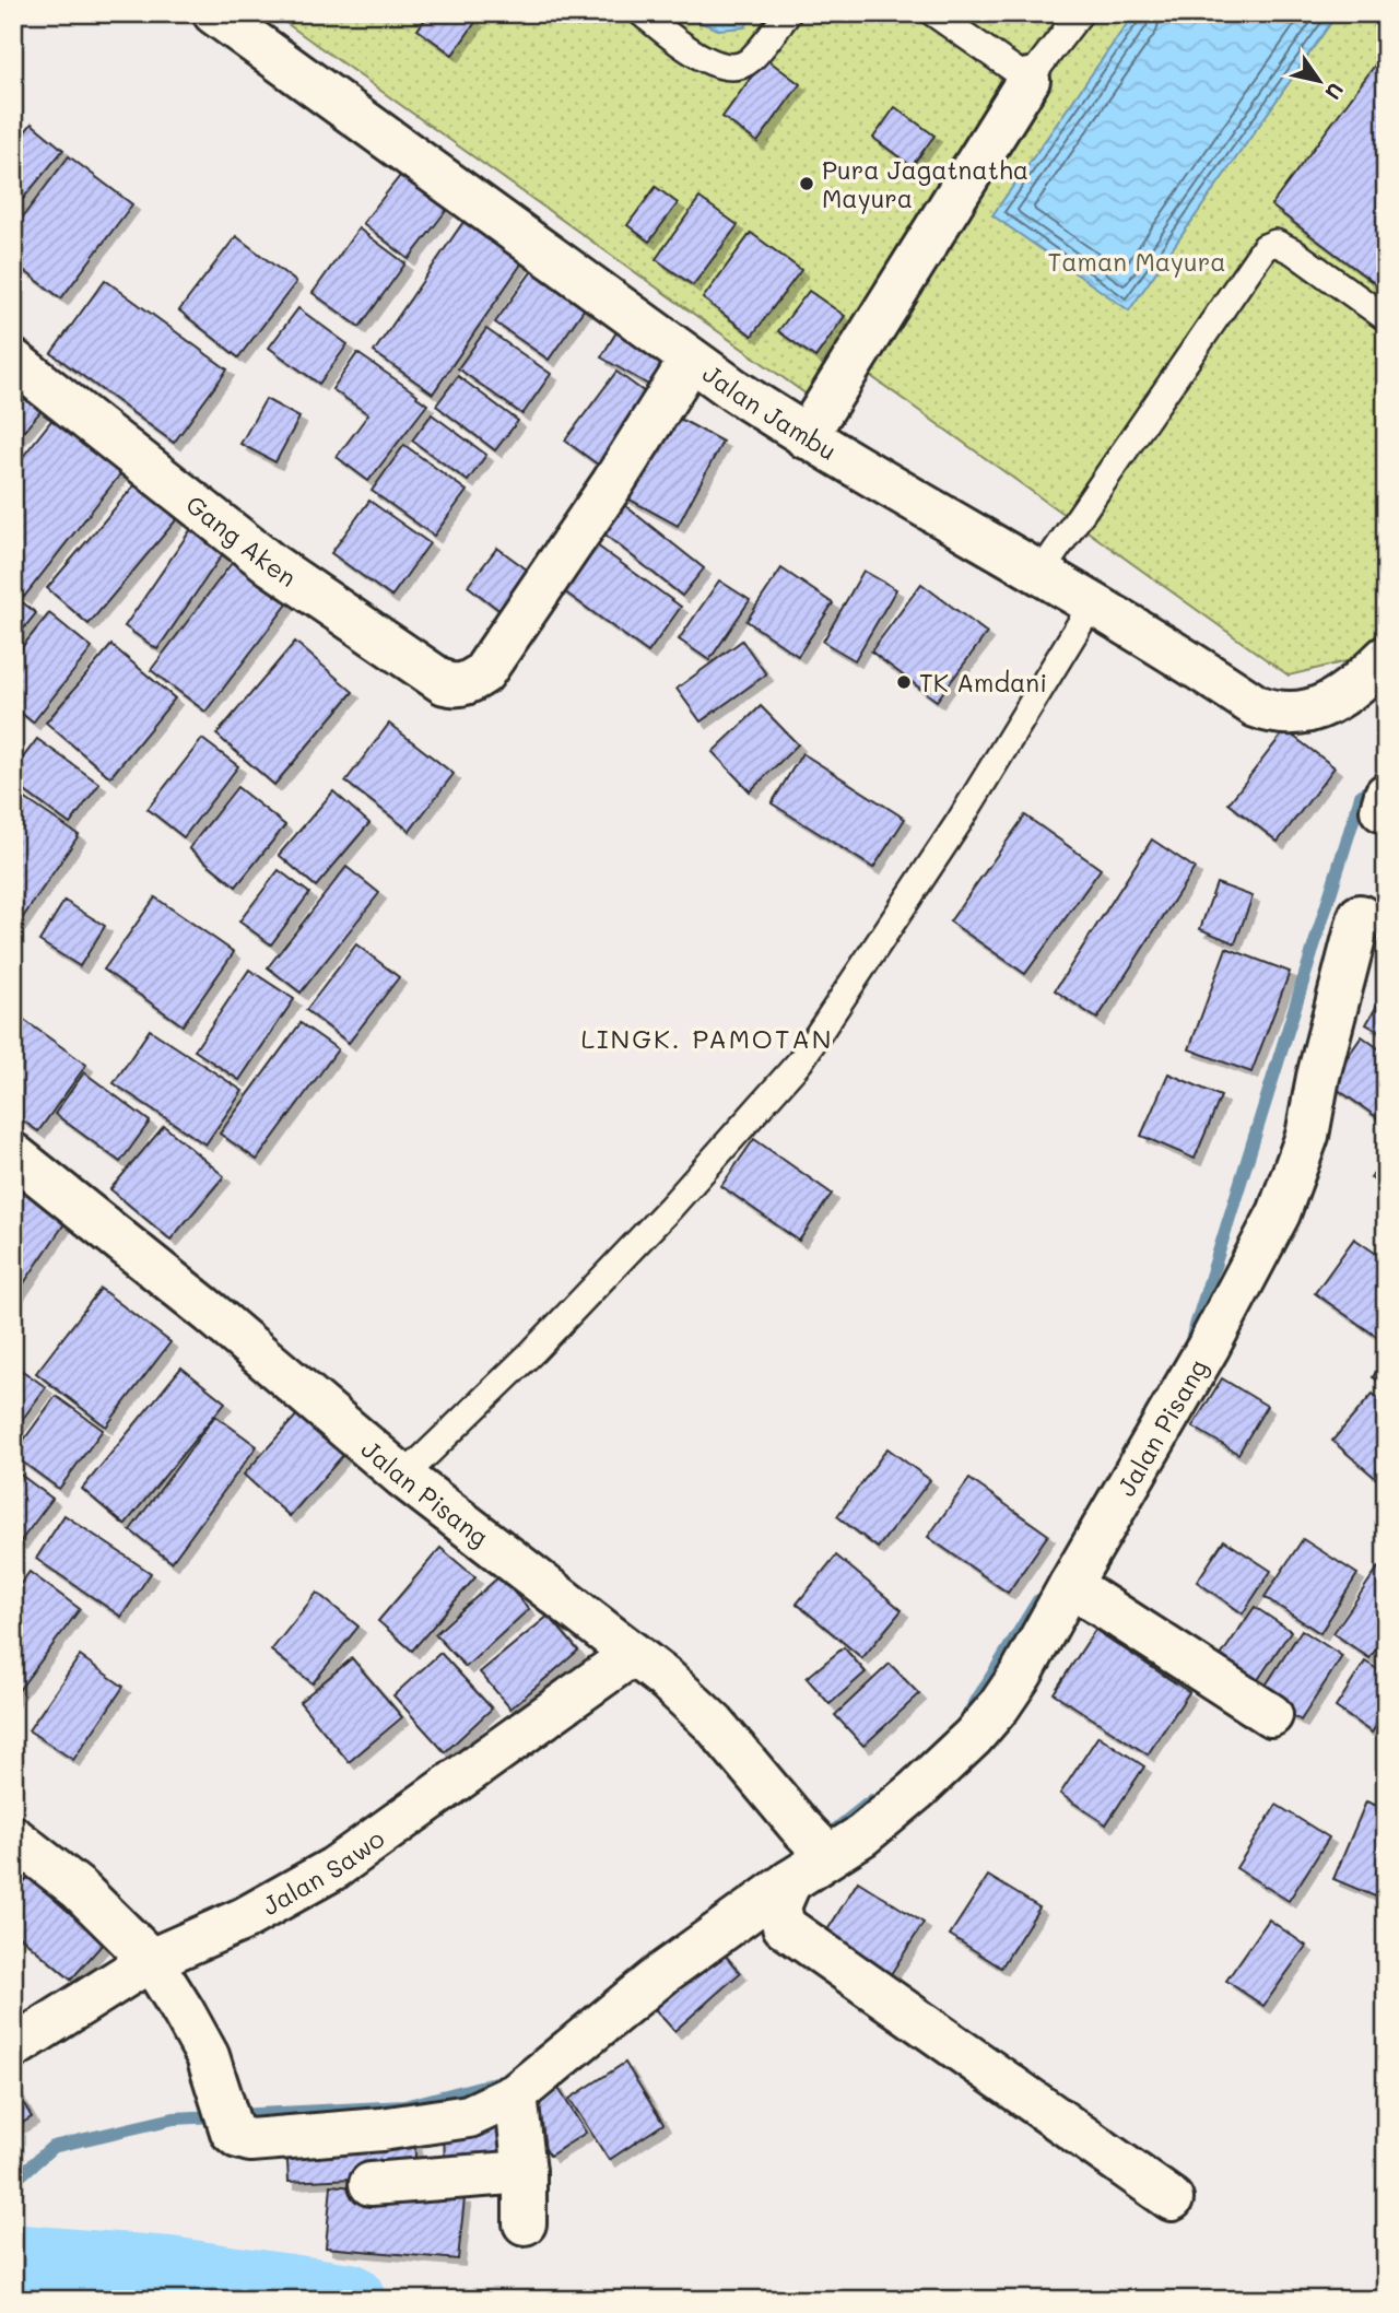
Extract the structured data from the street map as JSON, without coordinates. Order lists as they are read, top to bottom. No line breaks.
{"streets":{"street":["Jalan Jambu","Gang Aken","Jalan Pisang","Jalan Sawo"]},"crossings":[["Jalan Jambu","Gang Aken"],["Jalan Pisang","Jalan Sawo"]],"districts":["LINGK. PAMOTAN"],"parks":["Taman Mayura"],"places":["Pura Jagatnatha Mayura","TK Amdani"],"north":"bottom right"}
